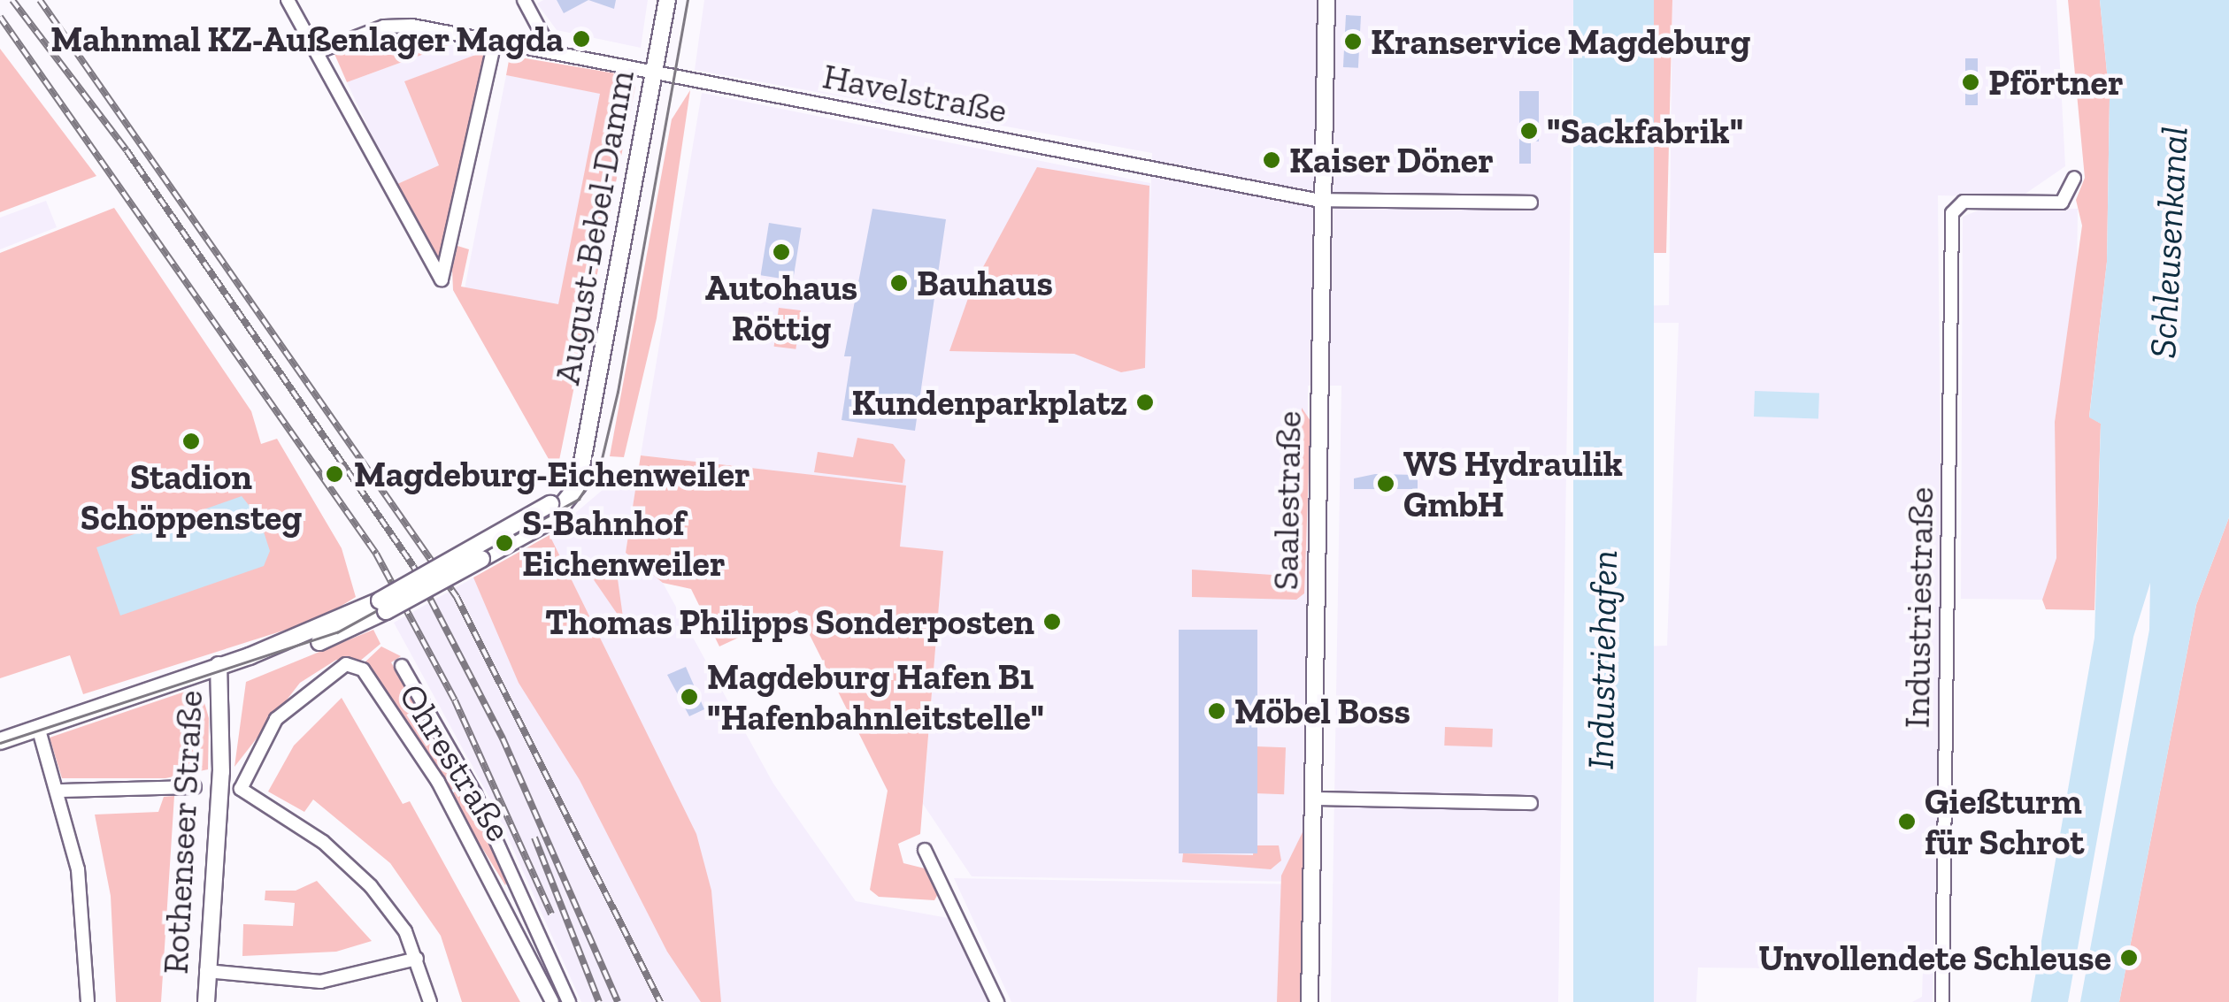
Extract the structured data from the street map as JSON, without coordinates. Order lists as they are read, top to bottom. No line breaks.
{"streets":{"main road":["August-Bebel-Damm","Saalestraße","Rothenseer Straße"],"street":["Havelstraße","Industriestraße","Ohrestraße"]},"crossings":[["Havelstraße","August-Bebel-Damm"],["Havelstraße","Saalestraße"],["August-Bebel-Damm","Rothenseer Straße"],["Ohrestraße","Rothenseer Straße"]],"water":["Schleusenkanal","Industriehafen"],"places":["Mahnmal KZ-Außenlager Magda","Kranservice Magdeburg","Pförtner","\"Sackfabrik\"","Kaiser Döner","Autohaus Röttig","Bauhaus","Kundenparkplatz","Stadion Schöppensteg","Magdeburg-Eichenweiler","WS Hydraulik GmbH","S-Bahnhof Eichenweiler","Thomas Philipps Sonderposten","Magdeburg Hafen B1 \"Hafenbahnleitstelle\"","Möbel Boss","Gießturm für Schrot","Unvollendete Schleuse"]}
